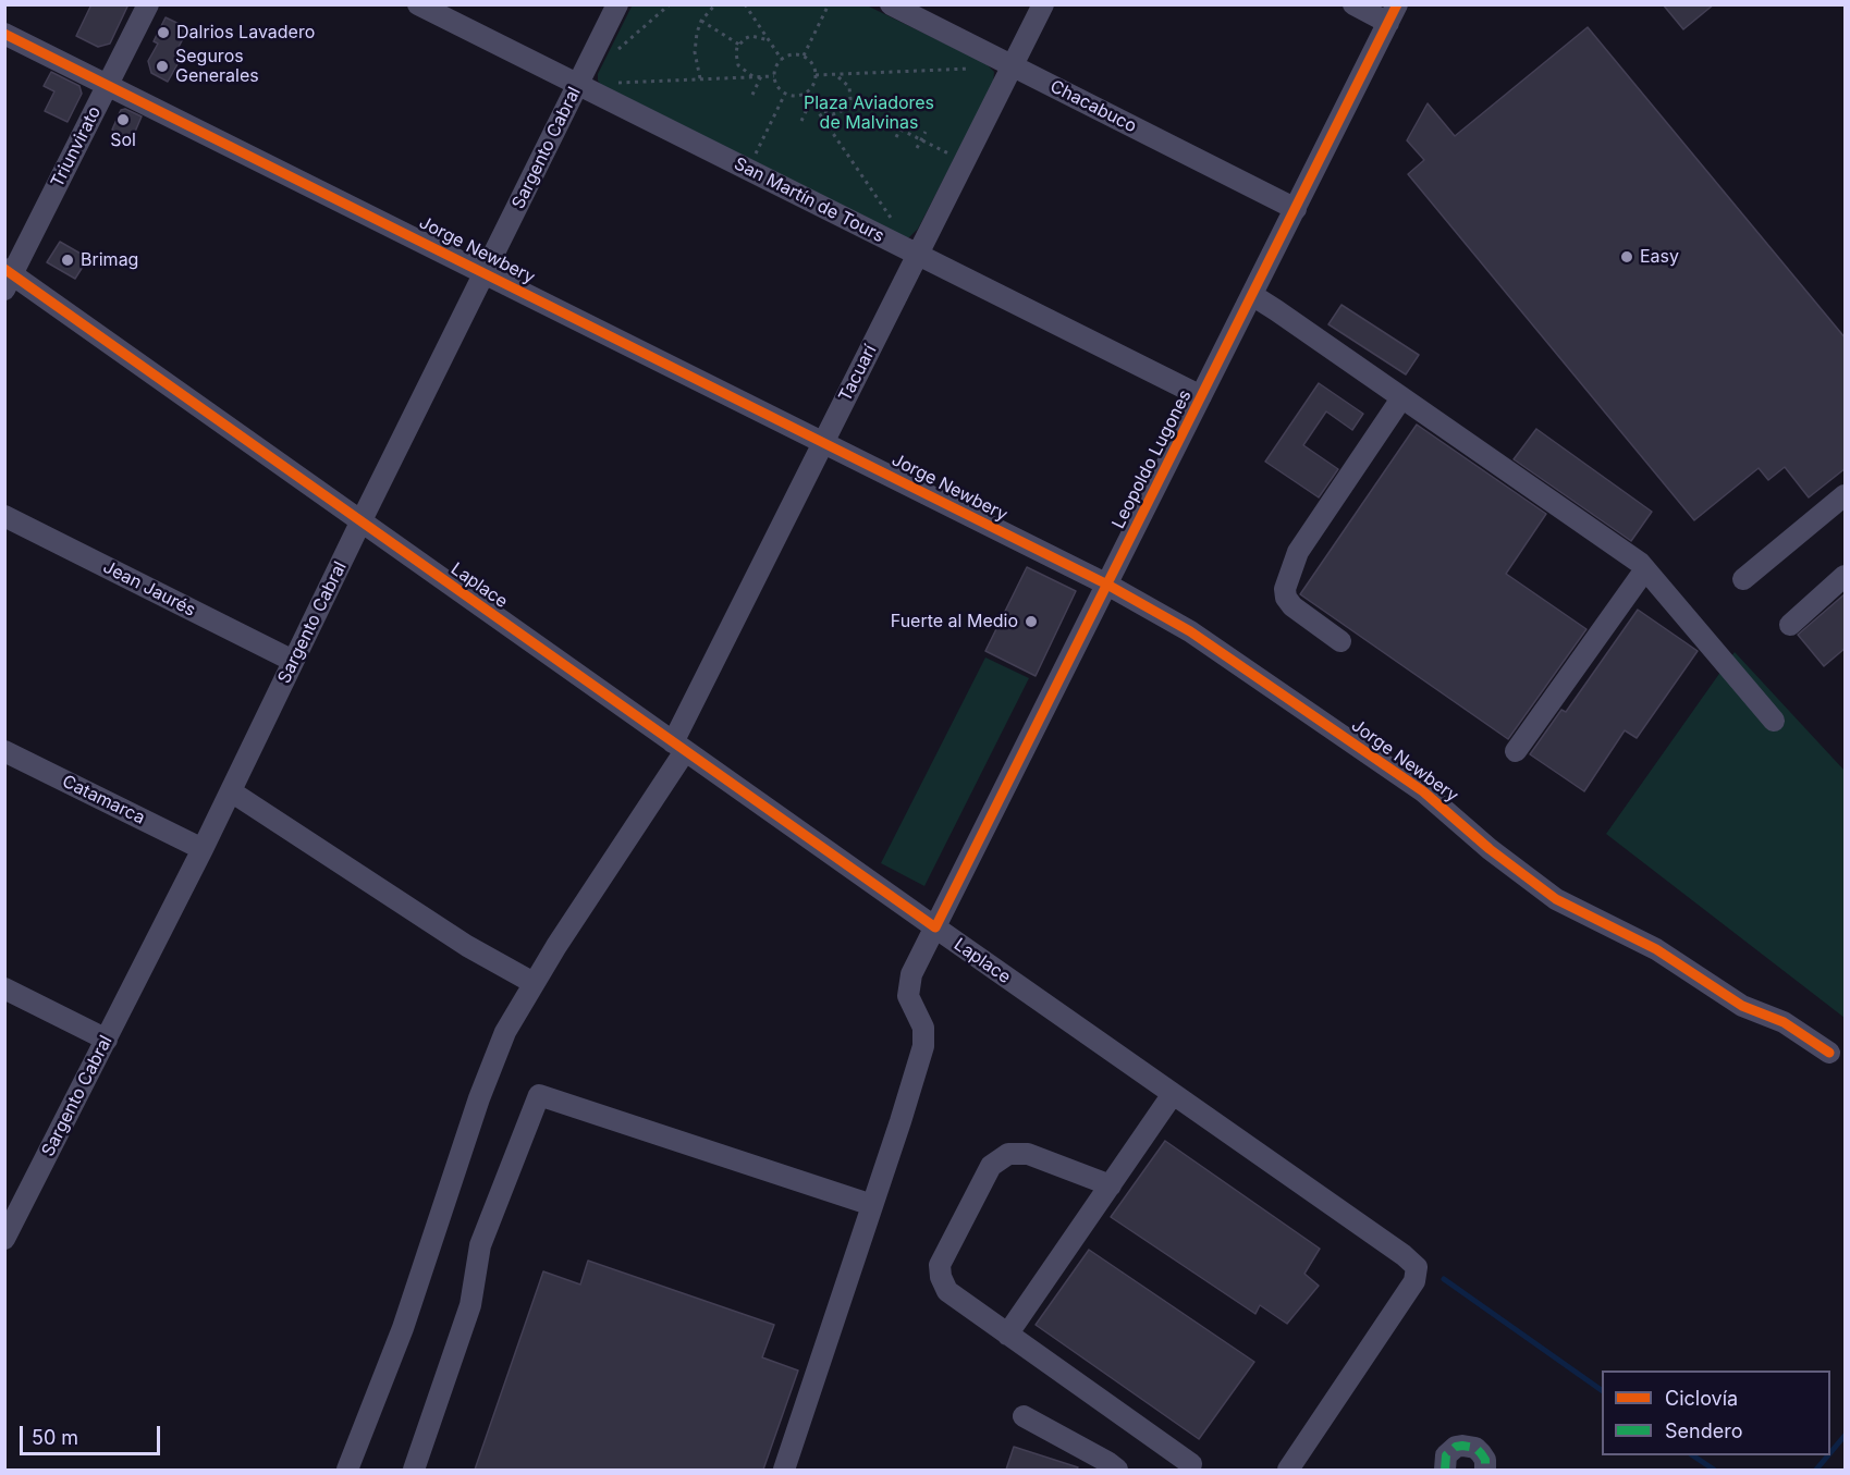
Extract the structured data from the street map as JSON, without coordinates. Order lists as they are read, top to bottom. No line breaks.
{"streets":{"street":["Chacabuco","Triunvirato","Sargento Cabral","San Martín de Tours","Jorge Newbery","Tacuarí","Leopoldo Lugones","Laplace","Jean Jaurés","Catamarca"]},"crossings":[["Chacabuco","Tacuarí"],["Chacabuco","Leopoldo Lugones"],["Triunvirato","Jorge Newbery"],["Triunvirato","Laplace"],["Sargento Cabral","San Martín de Tours"],["Sargento Cabral","Jorge Newbery"],["Sargento Cabral","Laplace"],["Sargento Cabral","Jean Jaurés"],["Sargento Cabral","Catamarca"],["San Martín de Tours","Tacuarí"],["San Martín de Tours","Leopoldo Lugones"],["Jorge Newbery","Tacuarí"],["Jorge Newbery","Leopoldo Lugones"],["Tacuarí","Laplace"],["Leopoldo Lugones","Laplace"]],"parks":["Plaza Aviadores de Malvinas"],"places":["Dalrios Lavadero","Seguros Generales","Sol","Easy","Brimag","Fuerte al Medio"],"legend":["Ciclovía","Sendero"],"scale_bar":"50 m"}
